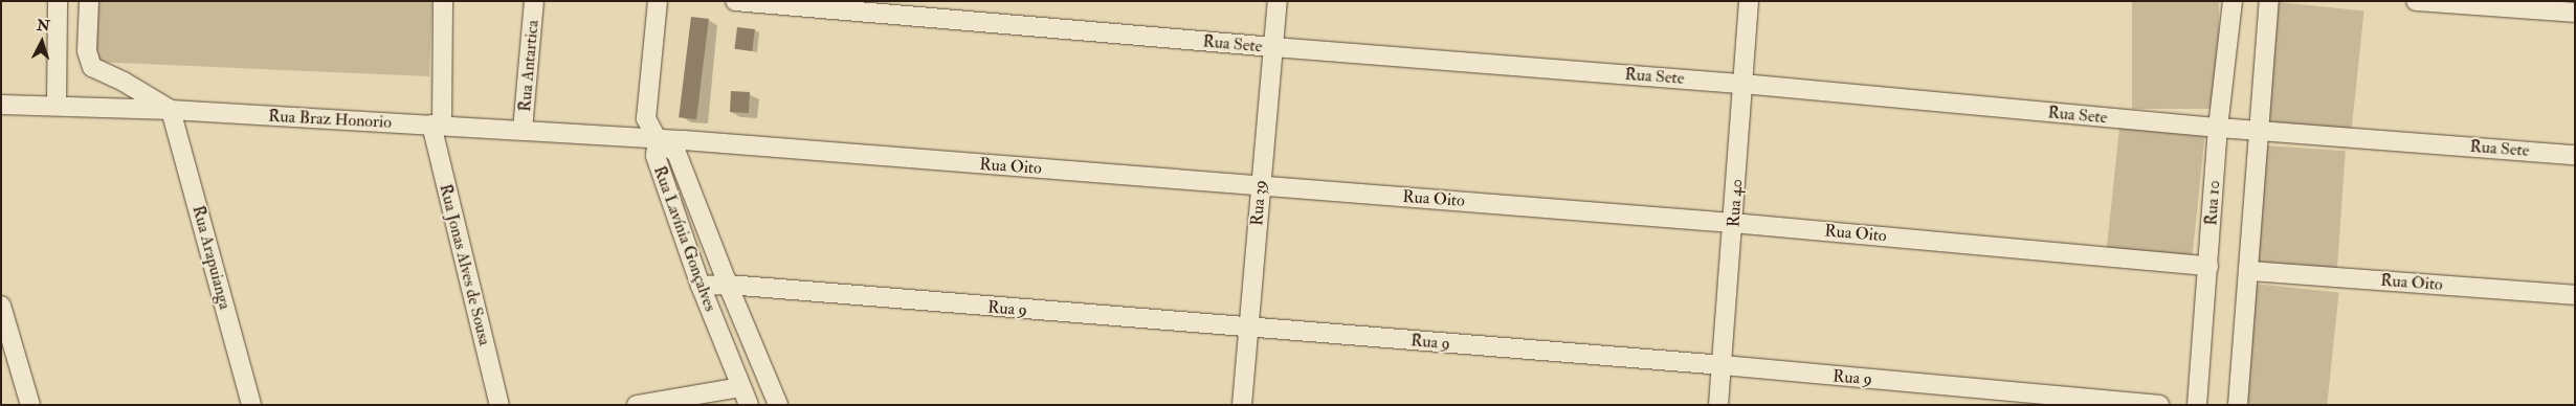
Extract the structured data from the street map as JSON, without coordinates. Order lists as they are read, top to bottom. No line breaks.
{"streets":{"street":["Rua Sete","Rua Antartica","Rua Braz Honorio","Rua Oito","Rua 39","Rua 40","Rua 10","Rua Lavínia Gonçalves","Rua Arapuianga","Rua Jonas Alves de Sousa","Rua 9"]},"crossings":[["Rua Sete","Rua 39"],["Rua Sete","Rua 40"],["Rua Sete","Rua 10"],["Rua Antartica","Rua Braz Honorio"],["Rua Braz Honorio","Rua Oito"],["Rua Braz Honorio","Rua Lavínia Gonçalves"],["Rua Braz Honorio","Rua Arapuianga"],["Rua Braz Honorio","Rua Jonas Alves de Sousa"],["Rua Oito","Rua 39"],["Rua Oito","Rua 40"],["Rua Oito","Rua 10"],["Rua Oito","Rua Lavínia Gonçalves"],["Rua 39","Rua 9"],["Rua 40","Rua 9"],["Rua Lavínia Gonçalves","Rua 9"]],"north":"top"}
